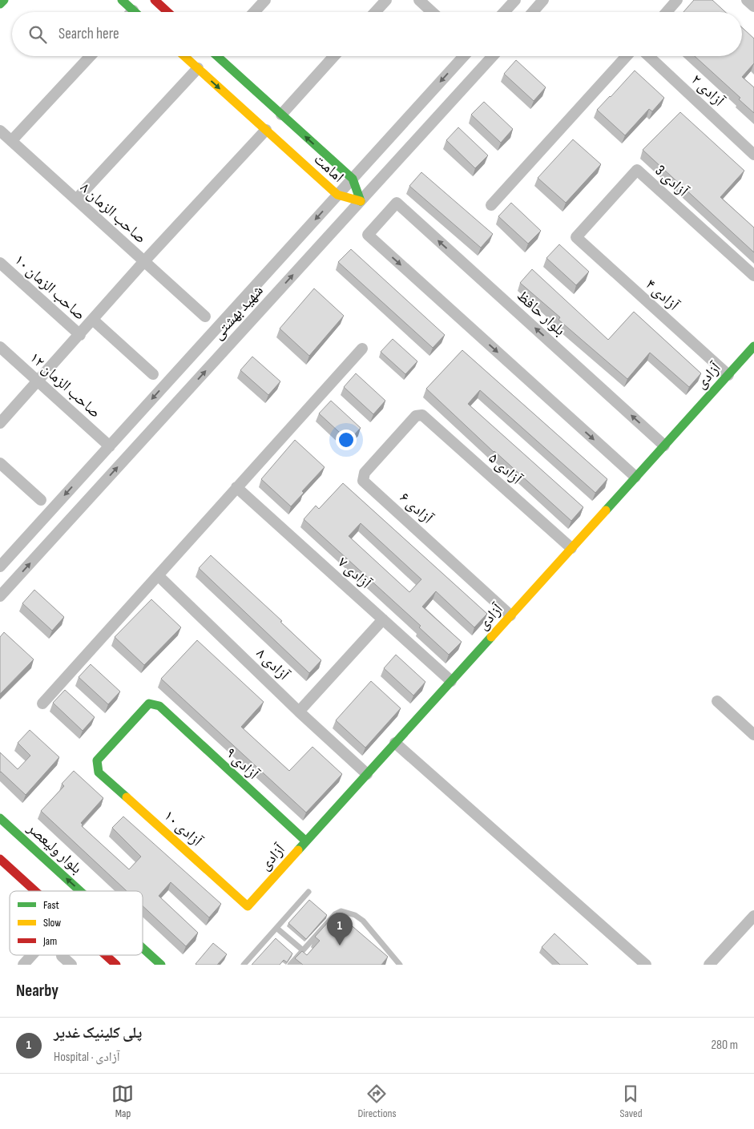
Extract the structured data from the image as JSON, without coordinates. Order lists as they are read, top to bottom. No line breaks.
{"streets":{"street":["آزادی ۲","امامت","آزادی 3","صاحب الزمان ۸","صاحب الزمان ۱۰","آزادی ۴","شهید بهشتی","بلوار حافظ","آزادی","صاحب الزمان ۱۲","آزادی ۵","آزادی ۶","آزادی ۷","آزادی ۸","آزادی ۹","آزادی ۱۰","بلوار ولیعصر"]},"crossings":[["امامت","شهید بهشتی"],["آزادی 3","آزادی ۴"],["آزادی ۴","آزادی"],["شهید بهشتی","صاحب الزمان ۱۲"],["بلوار حافظ","آزادی"],["آزادی","آزادی ۵"],["آزادی","آزادی ۶"],["آزادی","آزادی ۷"],["آزادی","آزادی ۸"],["آزادی","آزادی ۹"],["آزادی","آزادی ۱۰"],["آزادی ۵","آزادی ۶"],["آزادی ۹","آزادی ۱۰"]],"legend":["Fast","Slow","Jam"],"page":{"search":"Search here","pins":"1","heading":"Nearby","list":[{"mark":"1","name":"پلی کلینیک غدیر","note":"Hospital · آزادی","value":"280 m"}],"nav":["Map","Directions","Saved"]}}
